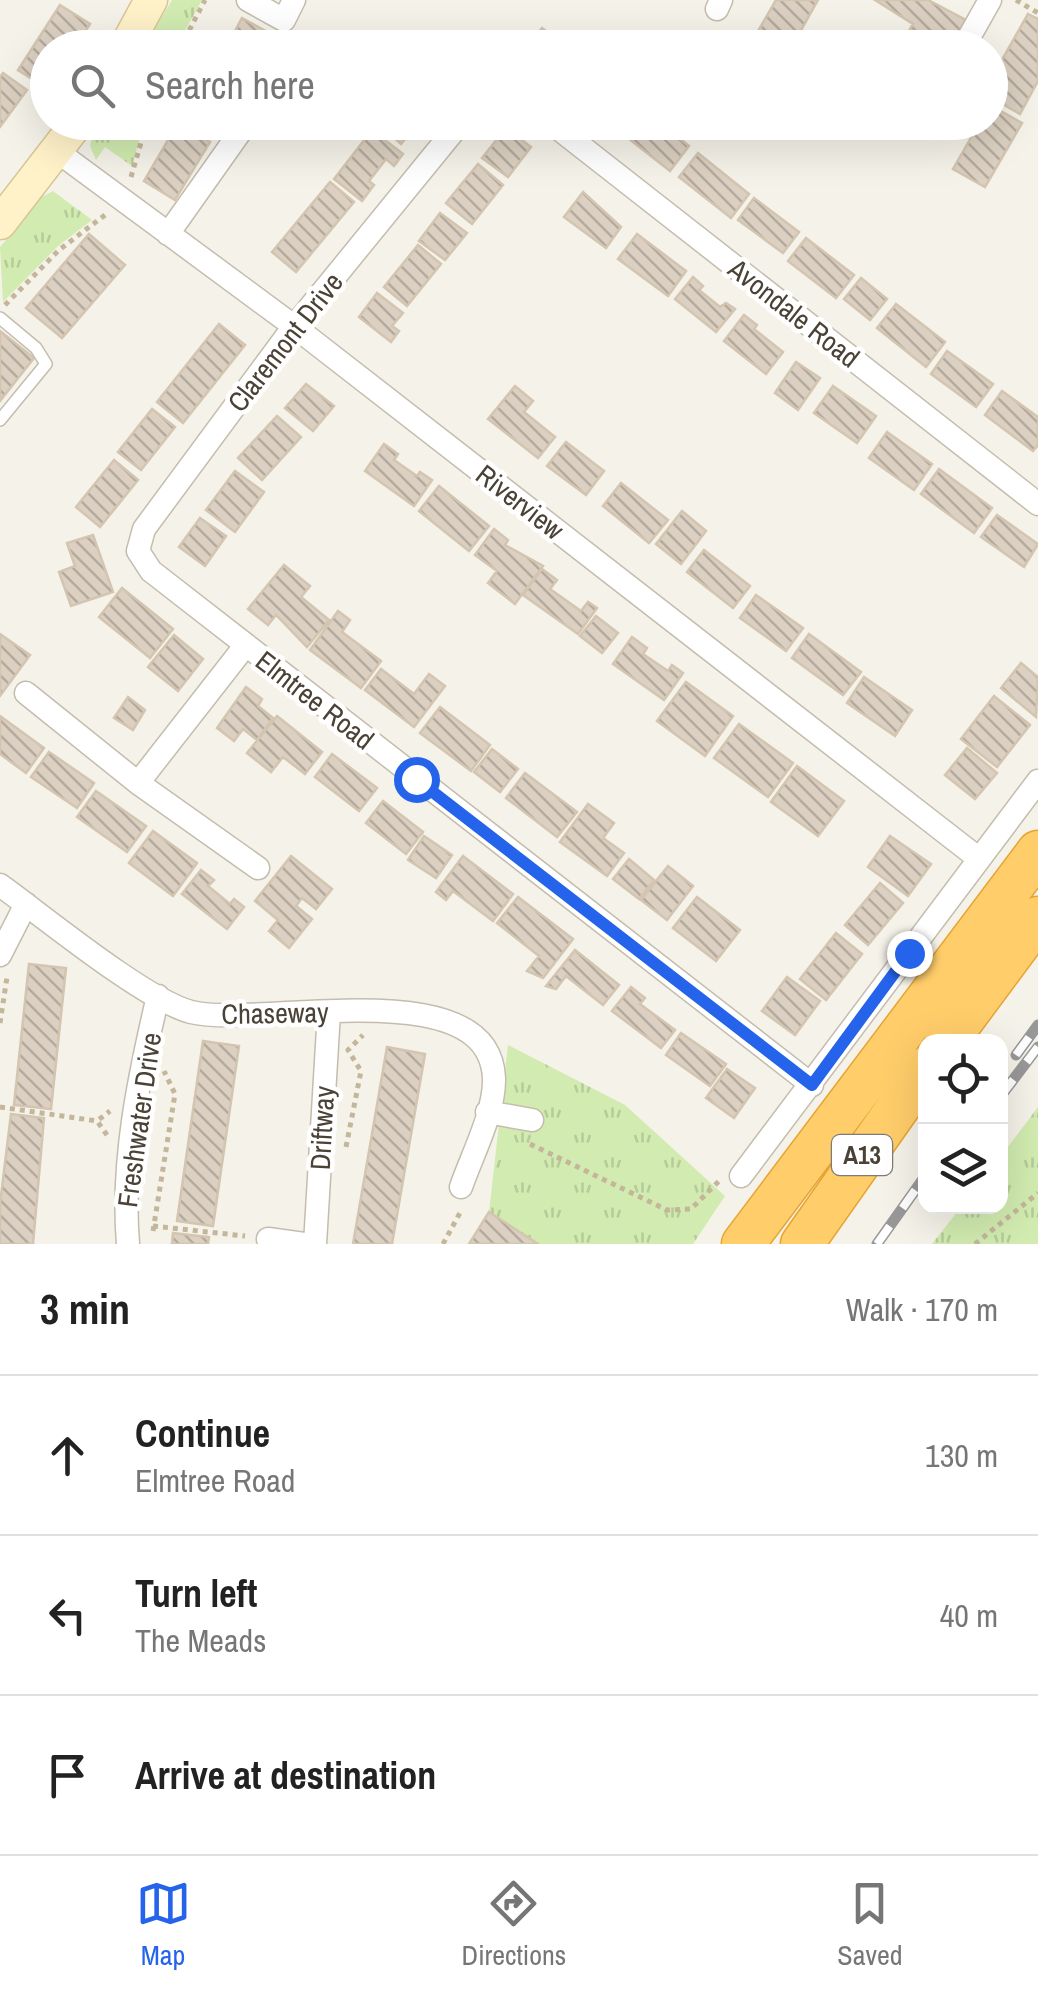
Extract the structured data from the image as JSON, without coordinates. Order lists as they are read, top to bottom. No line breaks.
{"streets":{"highway":["A13"],"street":["Avondale Road","Claremont Drive","Riverview","Elmtree Road","Chaseway","Freshwater Drive","Driftway"]},"crossings":[["Claremont Drive","Riverview"],["Claremont Drive","Elmtree Road"],["Chaseway","Freshwater Drive"],["Chaseway","Driftway"]],"page":{"search":"Search here","heading":["3 min","Walk · 170 m"],"list":[["Continue","Elmtree Road","130 m"],["Turn left","The Meads","40 m"],"Arrive at destination"],"nav":["Map","Directions","Saved"]}}
